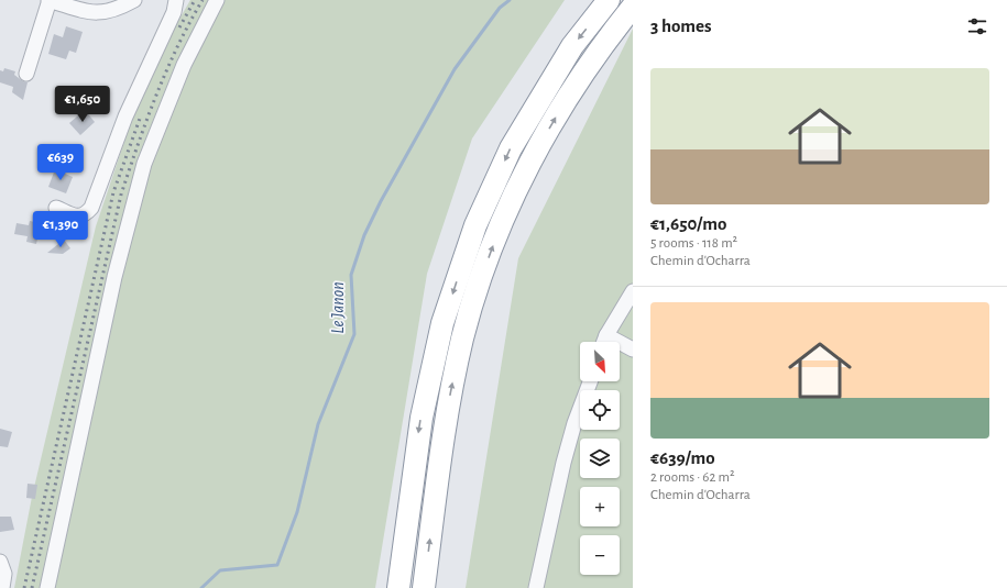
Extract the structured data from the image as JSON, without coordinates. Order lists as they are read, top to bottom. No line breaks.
{"water":["Le Janon"],"north":"bottom right","page":{"heading":"3 homes","list":[{"name":"€1,650/mo","note":"5 rooms · 118 m² · Chemin d'Ocharra"},{"name":"€639/mo","note":"2 rooms · 62 m² · Chemin d'Ocharra"}],"price":["€1,650","€639","€1,390"],"map_buttons":["+","−"]}}
